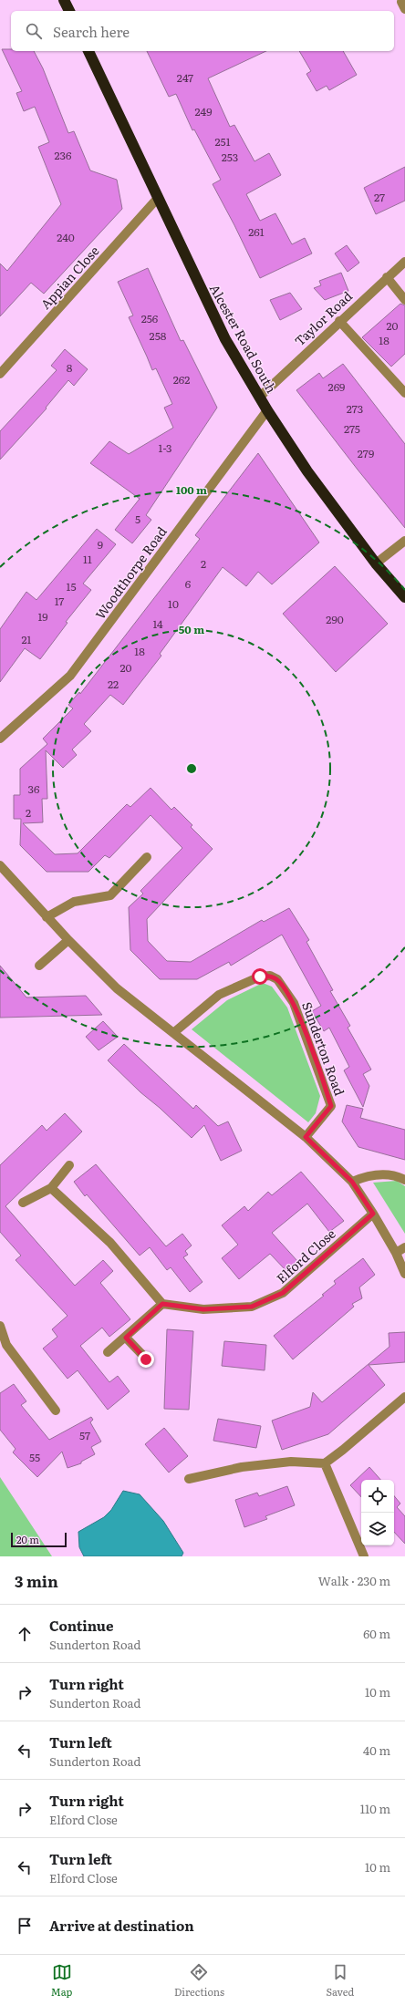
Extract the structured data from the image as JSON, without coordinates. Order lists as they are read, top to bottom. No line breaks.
{"streets":{"highway":["Alcester Road South"],"street":["Appian Close","Taylor Road","Woodthorpe Road","Sunderton Road","Elford Close"]},"crossings":[["Appian Close","Alcester Road South"],["Taylor Road","Alcester Road South"],["Alcester Road South","Woodthorpe Road"]],"house_numbers":["247","249","251","236","253","27","261","240","256","20","258","18","8","262","269","273","275","1-3","279","5","9","11","2","6","15","17","10","19","290","14","21","18","20","22","36","2","57","55"],"scale_bar":"20 m","page":{"search":"Search here","scale":"20 m","heading":["3 min","Walk · 230 m"],"list":[["Continue","Sunderton Road","60 m"],["Turn right","Sunderton Road","10 m"],["Turn left","Sunderton Road","40 m"],["Turn right","Elford Close","110 m"],["Turn left","Elford Close","10 m"],"Arrive at destination"],"nav":["Map","Directions","Saved"]},"rings":["100 m","50 m"]}
